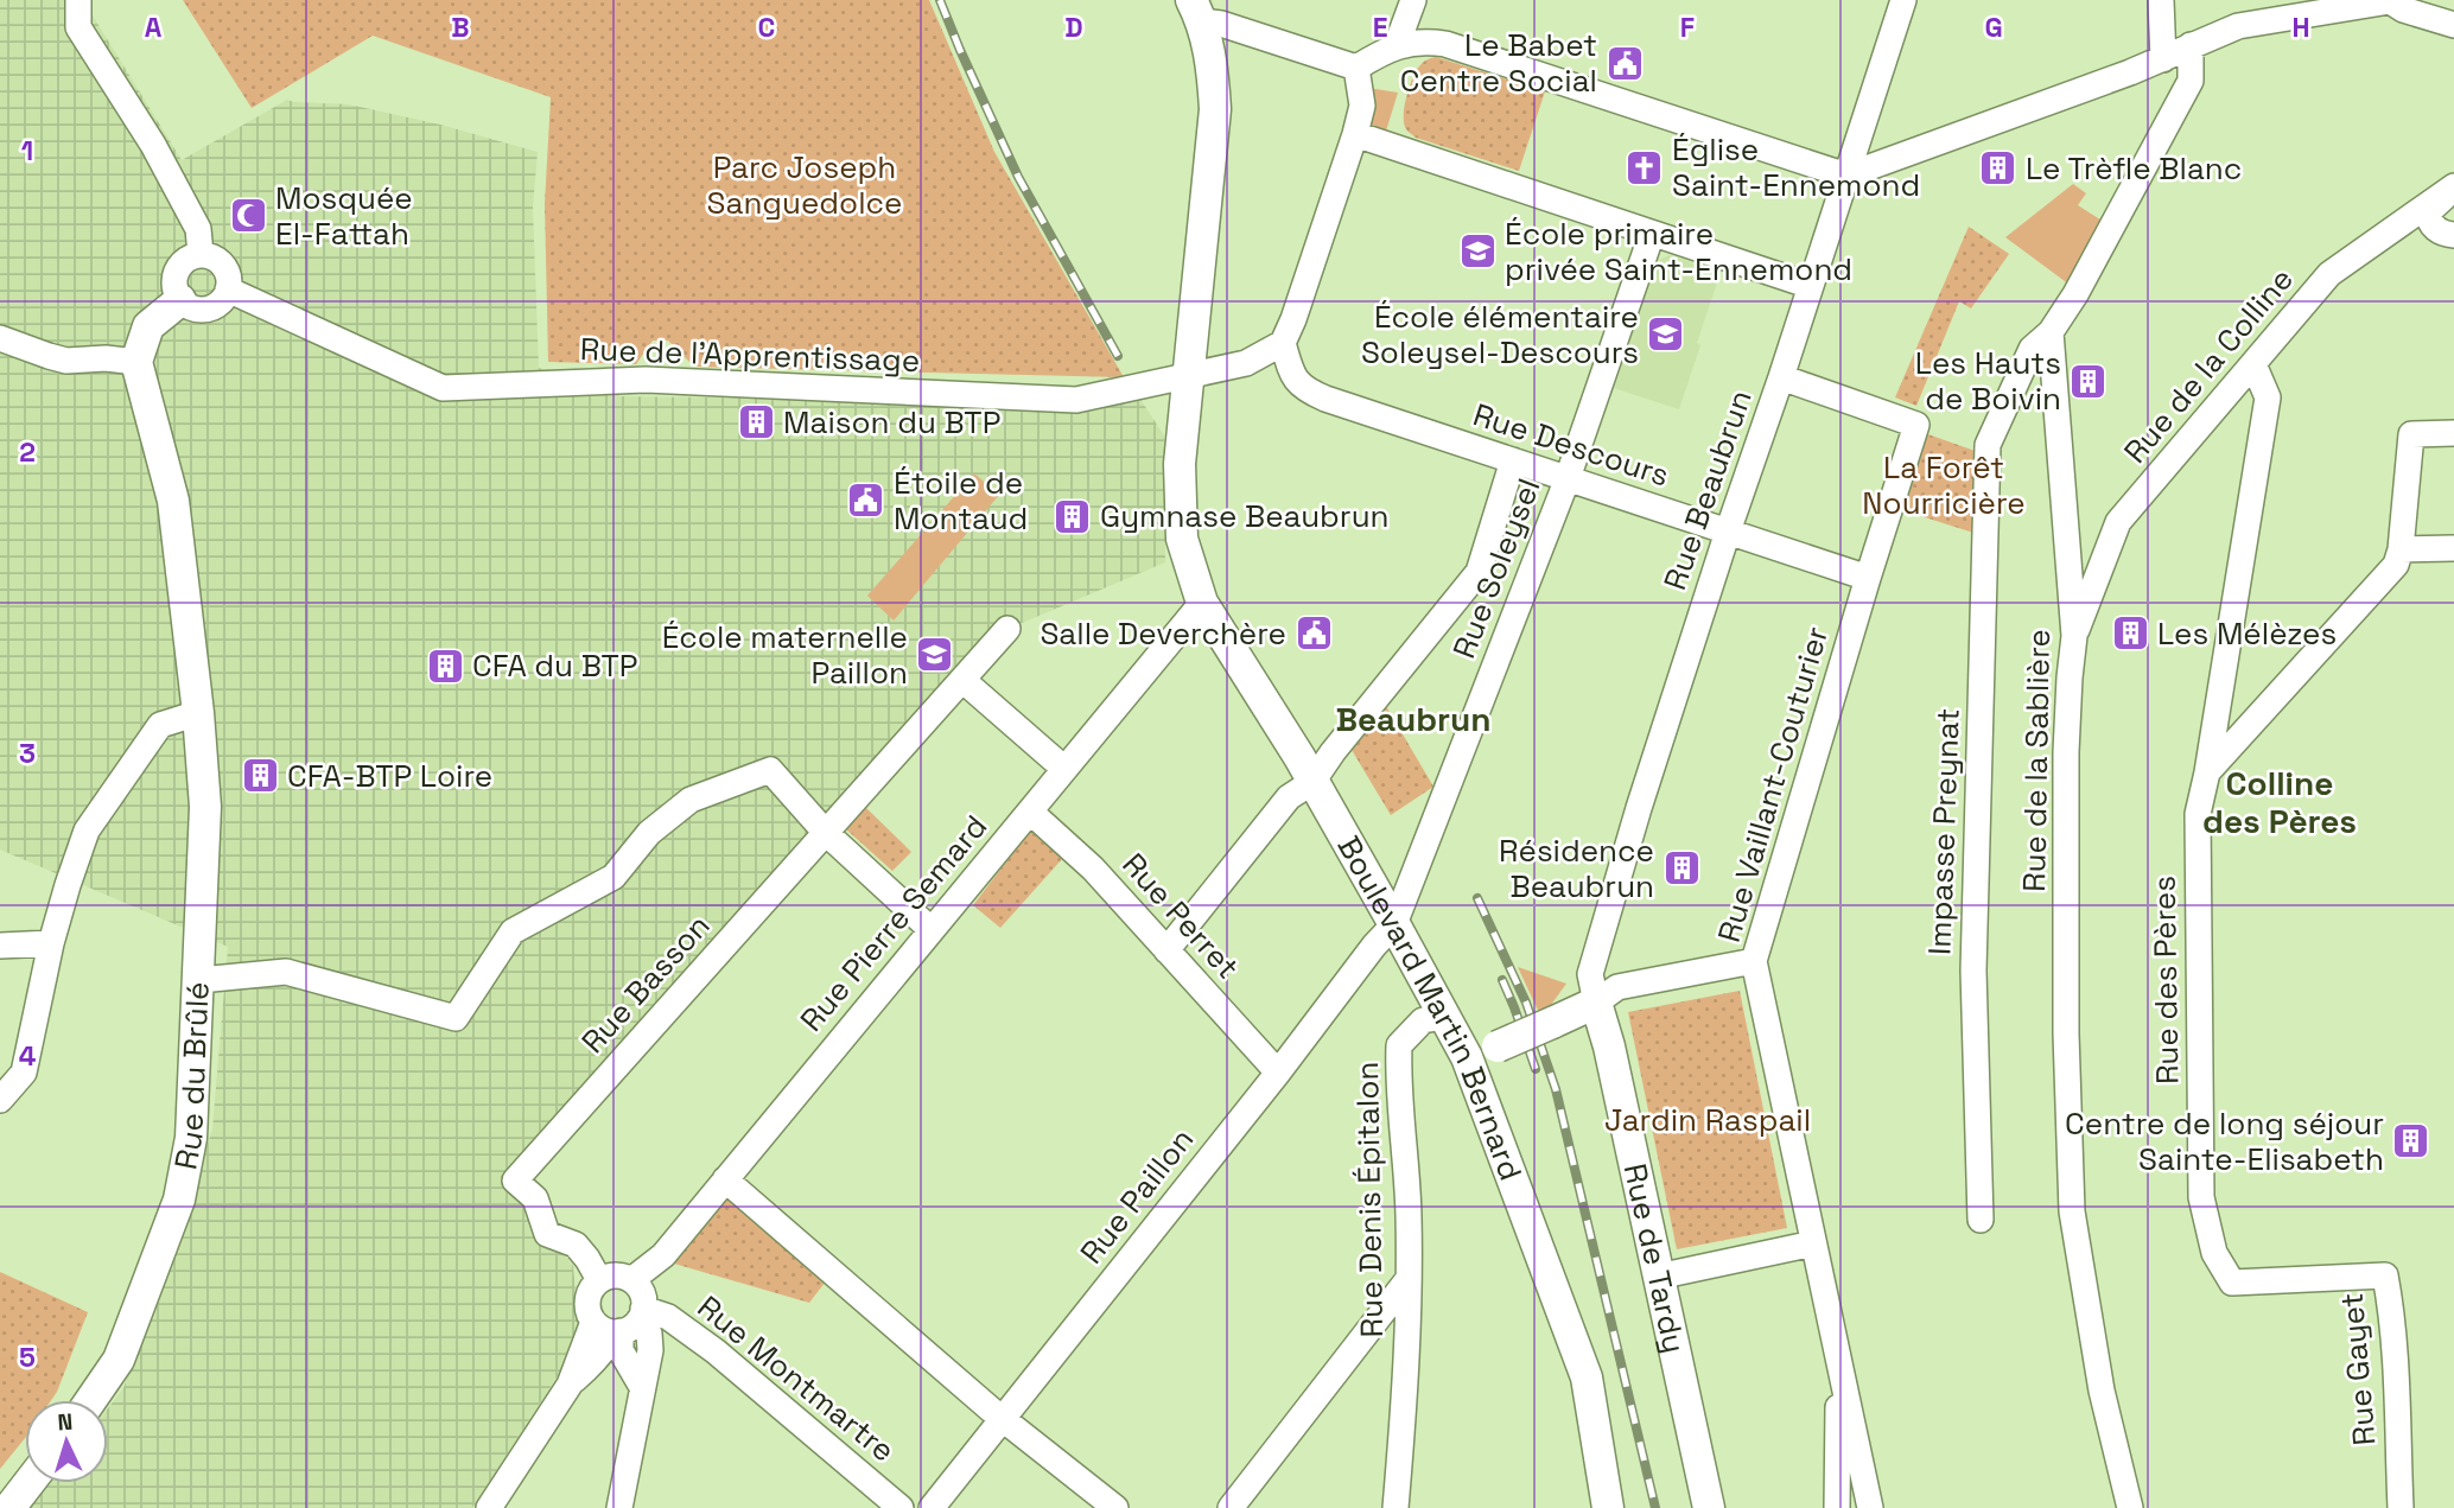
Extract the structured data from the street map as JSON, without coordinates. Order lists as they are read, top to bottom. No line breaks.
{"streets":{"main road":["Boulevard Martin Bernard","Rue du Brûlé","Rue de Tardy"],"street":["Rue de l'Apprentissage","Rue de la Colline","Rue Descours","Rue Beaubrun","Rue Soleysel","Rue de la Sablière","Rue Vaillant-Couturier","Impasse Preynat","Rue Perret","Rue Pierre Semard","Rue des Pères","Rue Basson","Rue Paillon","Rue Denis Épitalon","Rue Gayet","Rue Montmartre"]},"crossings":[["Rue de l'Apprentissage","Rue Descours"],["Rue de l'Apprentissage","Boulevard Martin Bernard"],["Rue de la Colline","Rue de la Sablière"],["Rue de la Colline","Rue des Pères"],["Rue Descours","Rue Beaubrun"],["Rue Descours","Rue Soleysel"],["Rue Descours","Rue Vaillant-Couturier"],["Rue Beaubrun","Rue Vaillant-Couturier"],["Rue Beaubrun","Rue de Tardy"],["Rue Soleysel","Boulevard Martin Bernard"],["Rue Soleysel","Rue Paillon"],["Rue de la Sablière","Impasse Preynat"],["Rue Perret","Rue Pierre Semard"],["Rue Perret","Rue Paillon"],["Rue Pierre Semard","Rue Basson"],["Rue Pierre Semard","Boulevard Martin Bernard"],["Rue Pierre Semard","Rue Montmartre"],["Rue des Pères","Rue Gayet"],["Rue Basson","Rue Montmartre"],["Boulevard Martin Bernard","Rue Paillon"],["Boulevard Martin Bernard","Rue Denis Épitalon"]],"districts":["Beaubrun","Colline des Pères"],"parks":["Parc Joseph Sanguedolce","La Forêt Nourricière","Jardin Raspail"],"places":{"public building":["Le Babet Centre Social","Étoile de Montaud","Salle Deverchère"],"church":["Église Saint-Ennemond"],"building":["Le Trèfle Blanc","Les Hauts de Boivin","Maison du BTP","Gymnase Beaubrun","Les Mélèzes","CFA du BTP","CFA-BTP Loire","Résidence Beaubrun","Centre de long séjour Sainte-Elisabeth"],"mosque":["Mosquée El-Fattah"],"school or university":["École primaire privée Saint-Ennemond","École élémentaire Soleysel-Descours","École maternelle Paillon"]},"north":"top","grid":{"columns":["A","B","C","D","E","F","G","H"],"rows":["1","2","3","4","5"]}}
